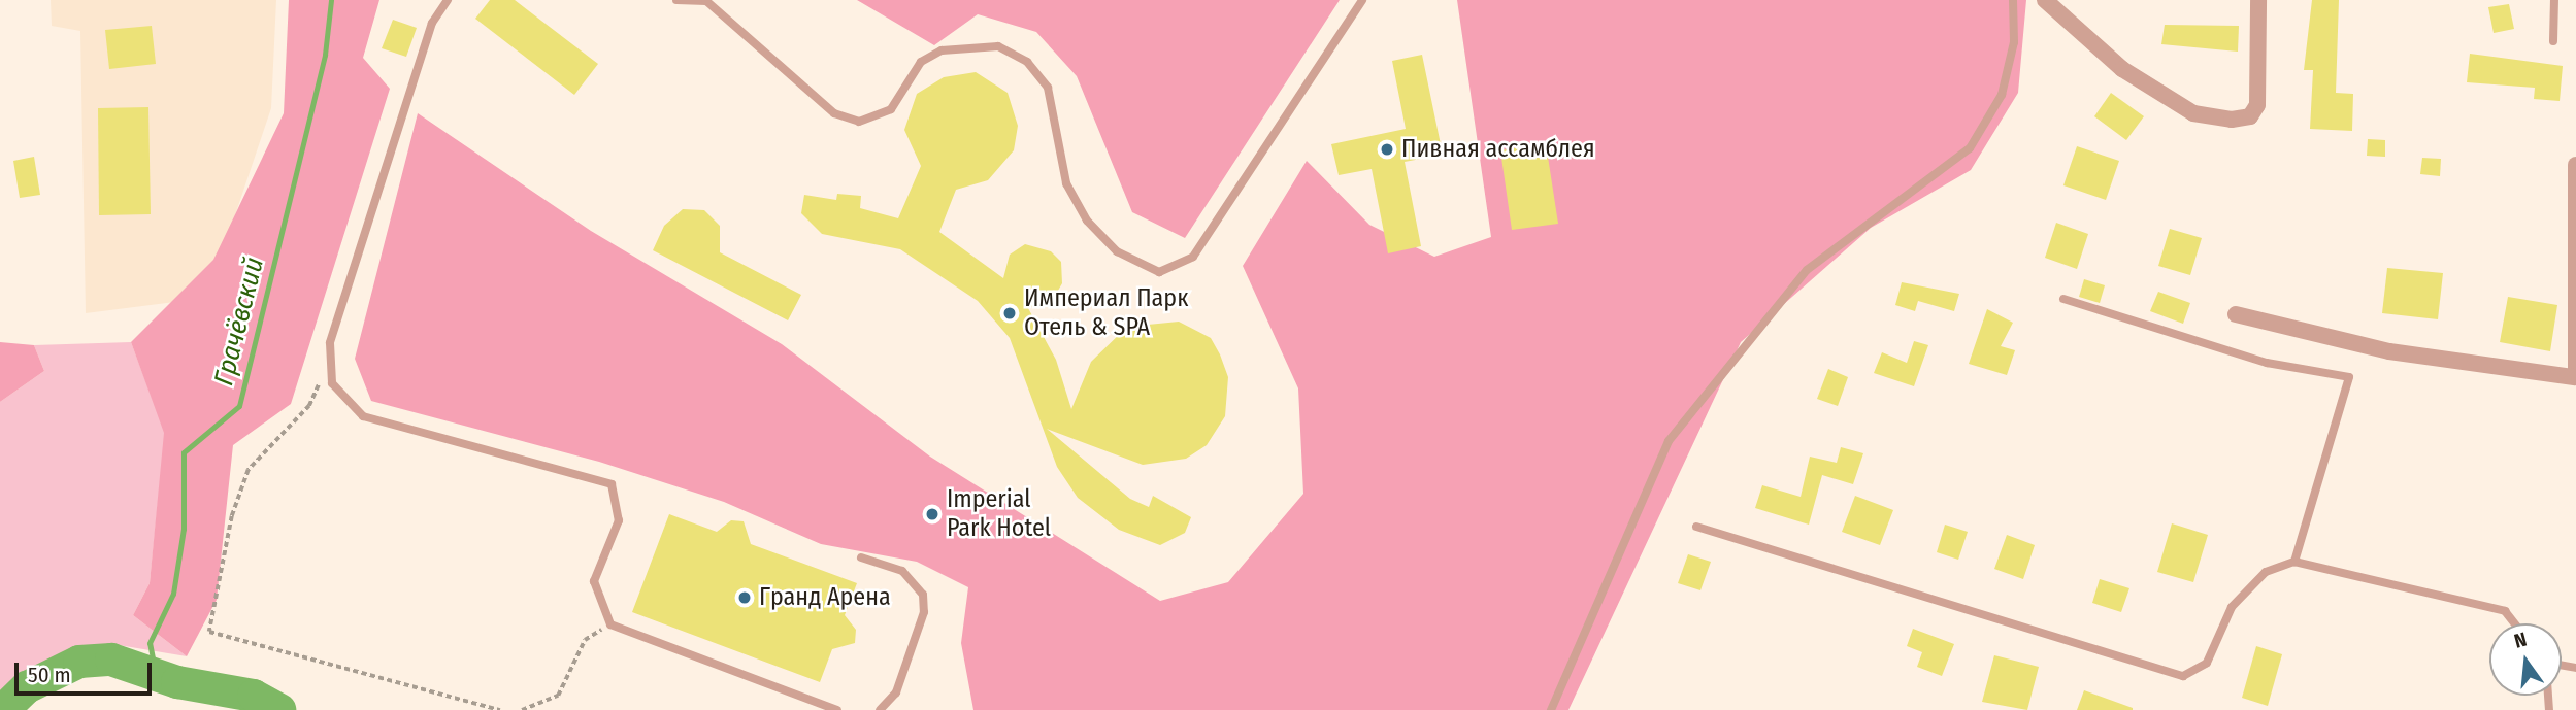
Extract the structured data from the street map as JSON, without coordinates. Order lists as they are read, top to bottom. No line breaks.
{"water":["Грачёвский"],"places":["Пивная ассамблея","Империал Парк Отель & SPA","Imperial Park Hotel","Гранд Арена"],"scale_bar":"50 m","north":"top"}
